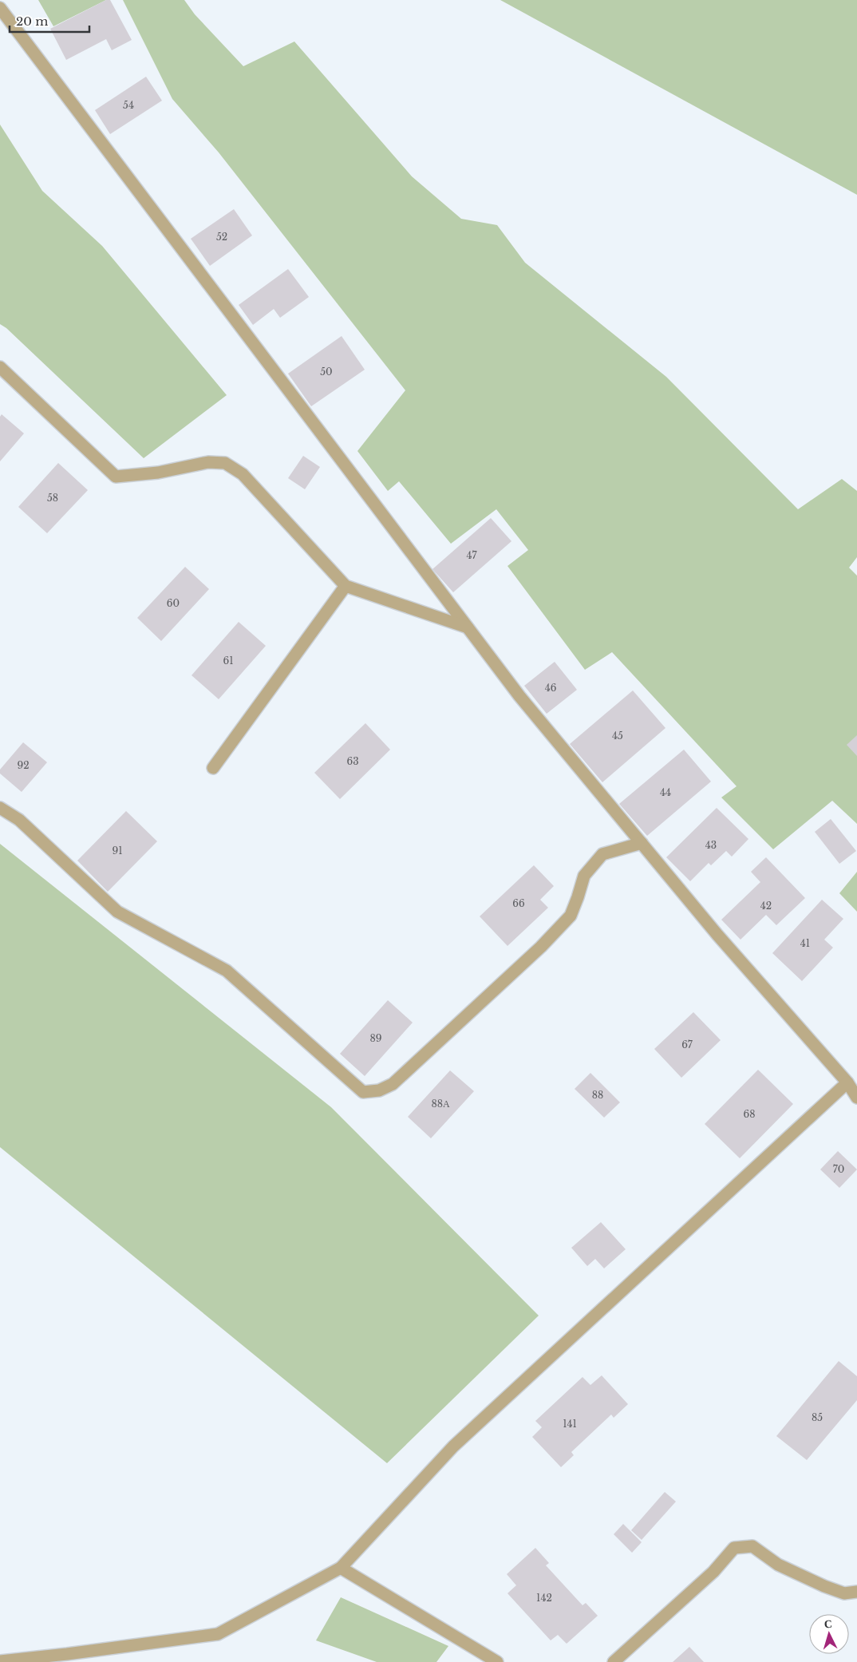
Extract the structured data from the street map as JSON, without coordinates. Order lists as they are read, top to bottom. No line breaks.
{"house_numbers":["54","52","50","58","47","60","61","46","45","63","92","44","43","91","66","42","41","89","67","88","88А","68","70","85","141","142"],"scale_bar":"20 m","north":"top"}
